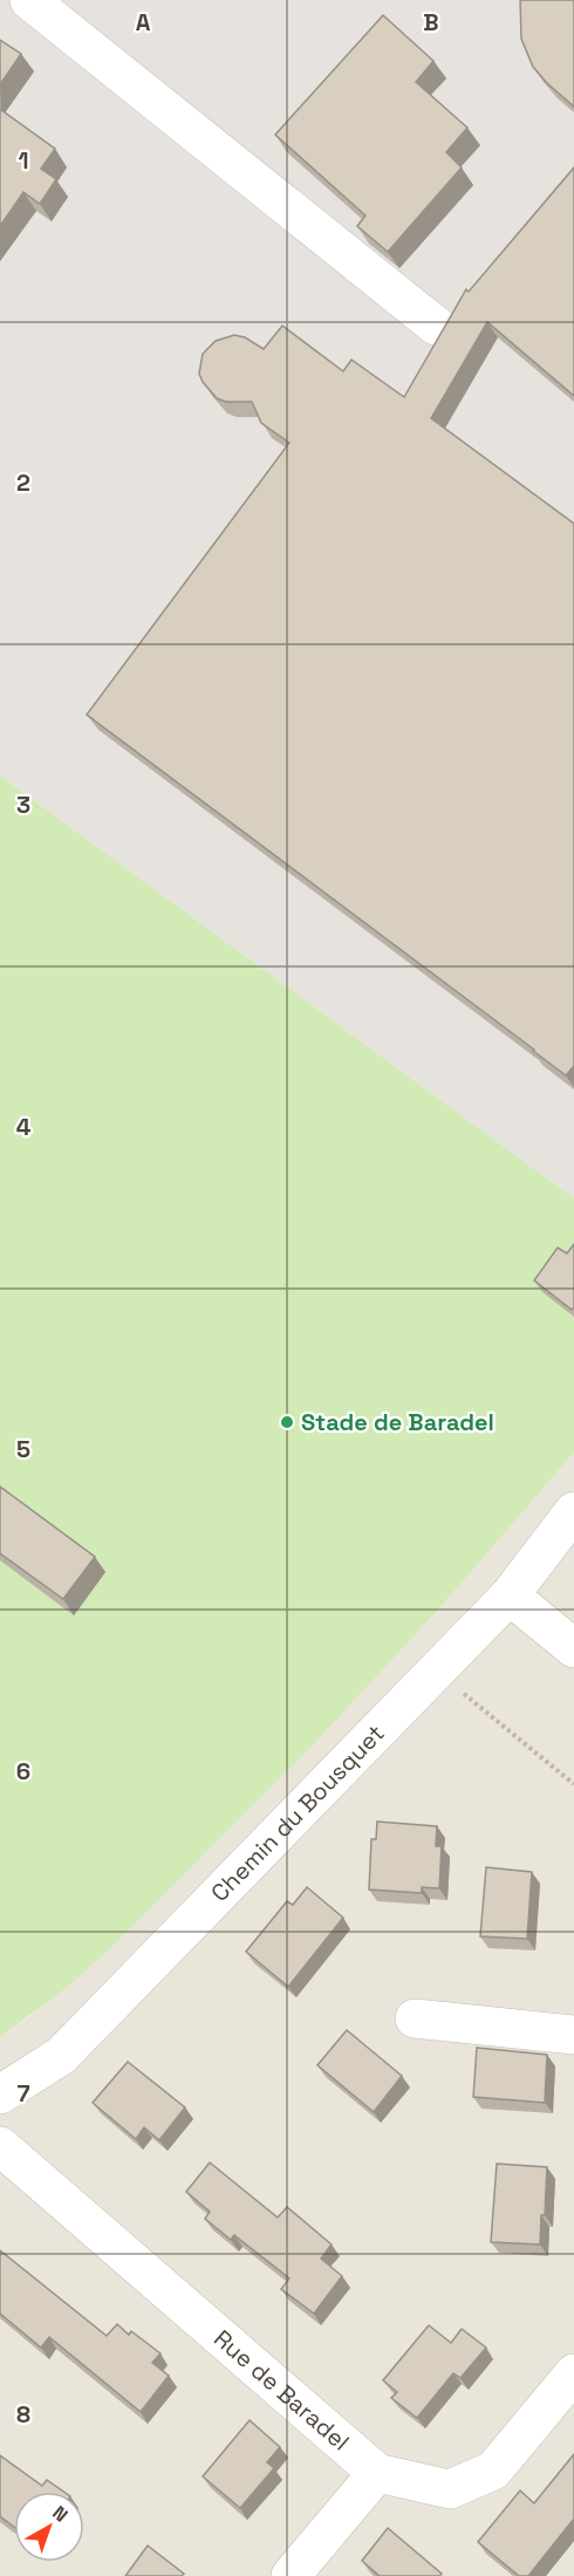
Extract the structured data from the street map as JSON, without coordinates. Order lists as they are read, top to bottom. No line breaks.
{"streets":{"street":["Chemin du Bousquet","Rue de Baradel"]},"places":["Stade de Baradel"],"north":"top right","grid":{"columns":["A","B"],"rows":["1","2","3","4","5","6","7","8"]}}
